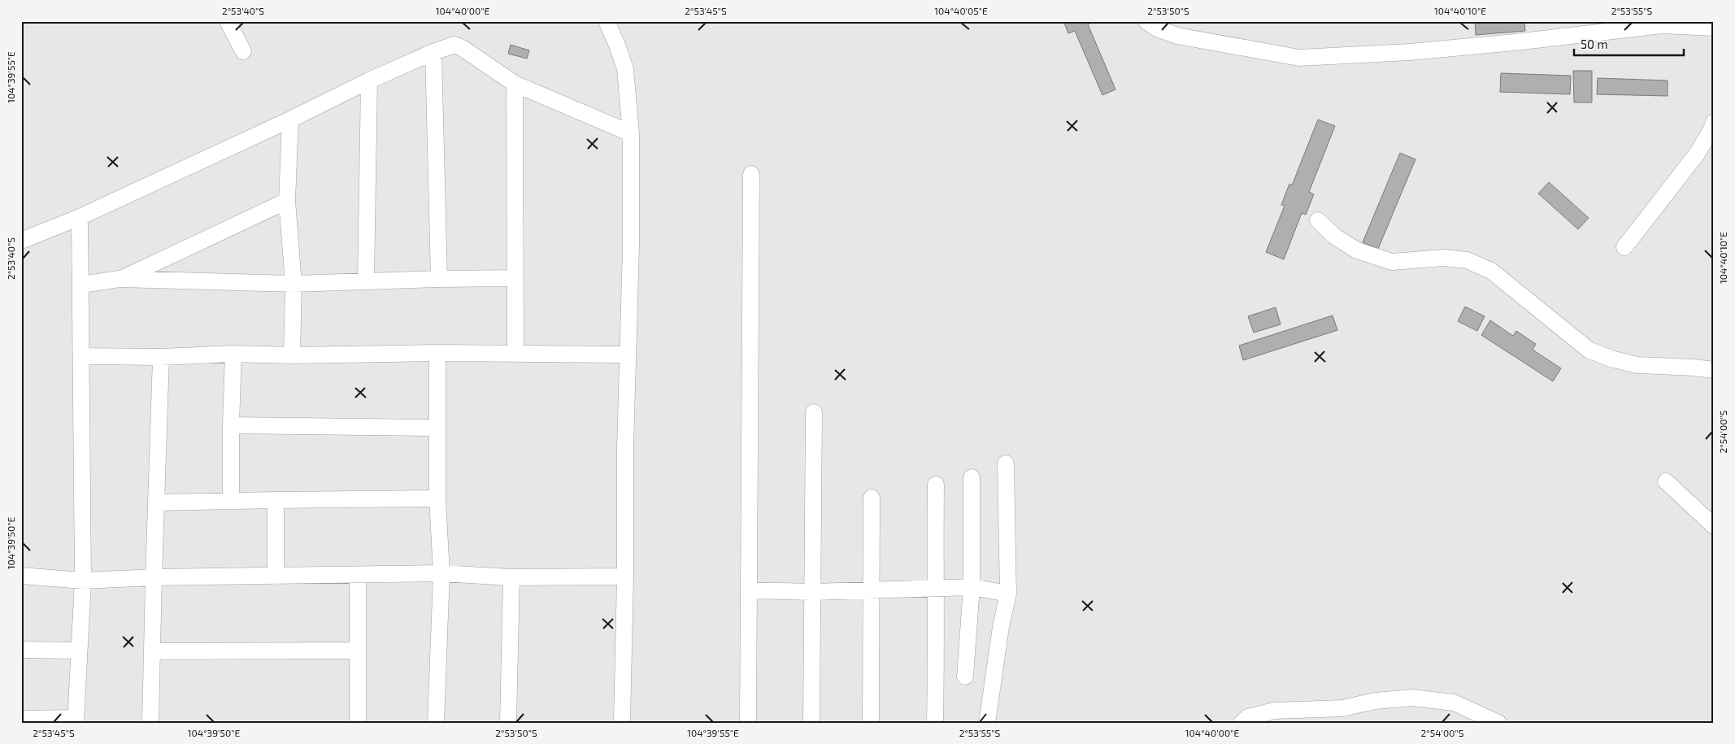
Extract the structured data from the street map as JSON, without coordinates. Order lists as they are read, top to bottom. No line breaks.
{"scale_bar":"50 m","coordinates":["2°53'40\"S","104°40'00\"E","2°53'45\"S","104°40'05\"E","2°53'50\"S","104°40'10\"E","2°53'55\"S","104°39'55\"E","2°54'00\"S","104°39'50\"E"]}
